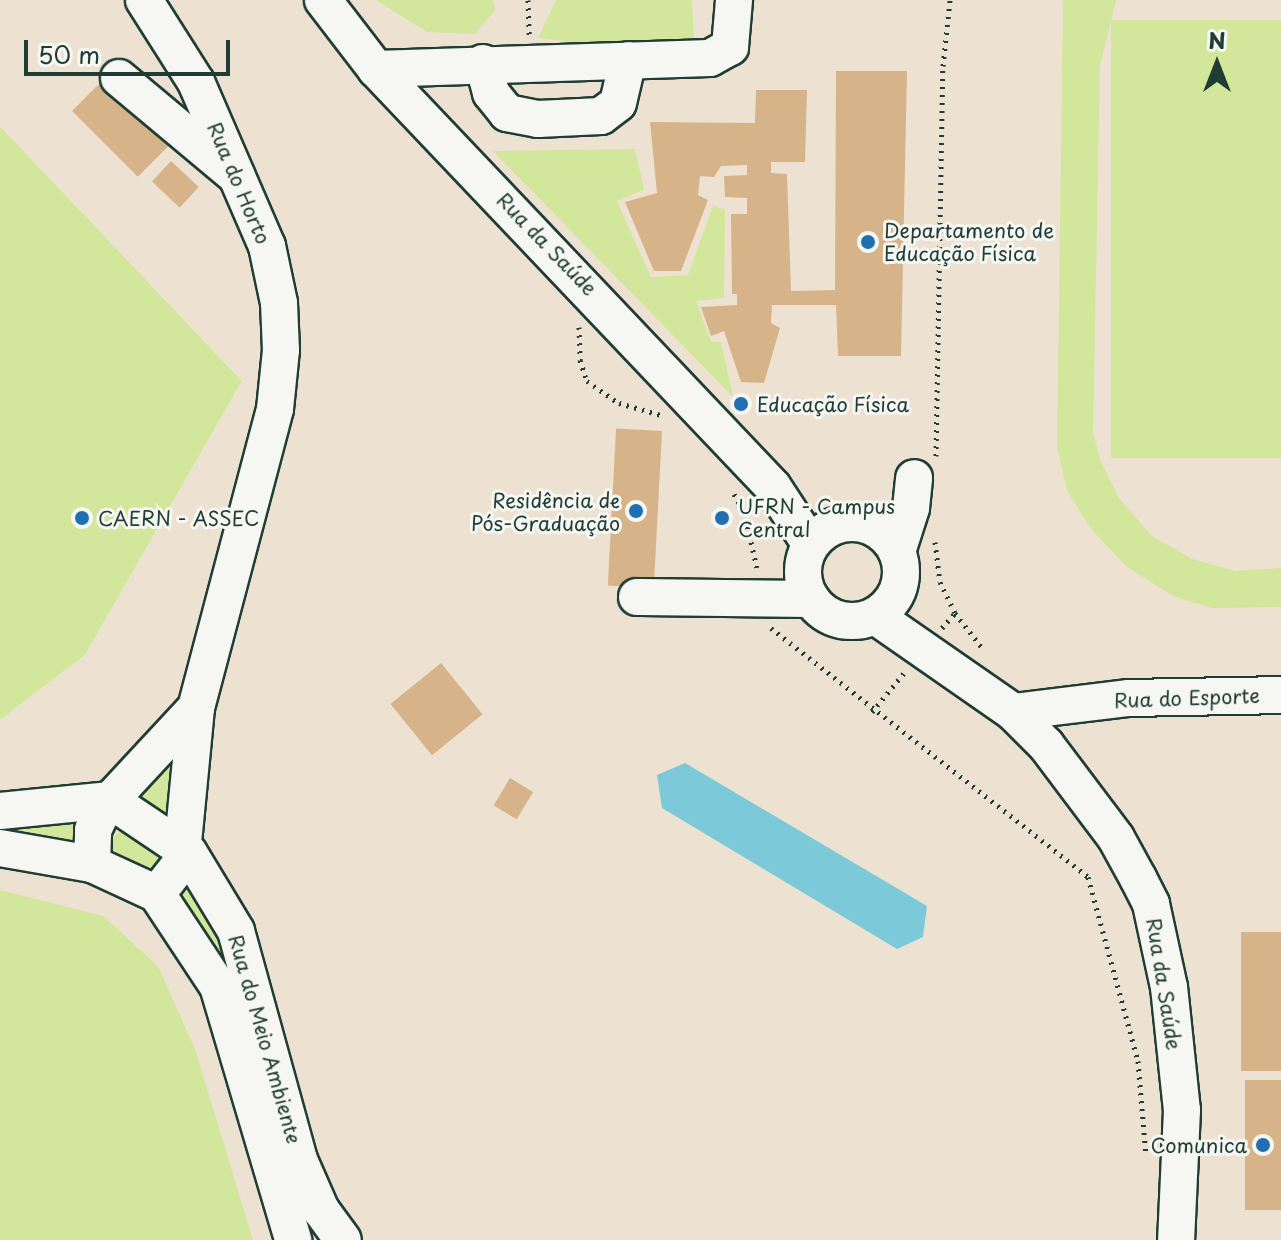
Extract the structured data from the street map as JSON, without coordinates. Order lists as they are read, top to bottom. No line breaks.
{"streets":{"lane":["Rua do Horto","Rua da Saúde","Rua do Esporte","Rua do Meio Ambiente"]},"crossings":[["Rua do Horto","Rua do Meio Ambiente"],["Rua da Saúde","Rua do Esporte"]],"places":["Departamento de Educação Física","Educação Física","Residência de Pós-Graduação","CAERN - ASSEC","UFRN - Campus Central","Comunica"],"scale_bar":"50 m","north":"top"}
